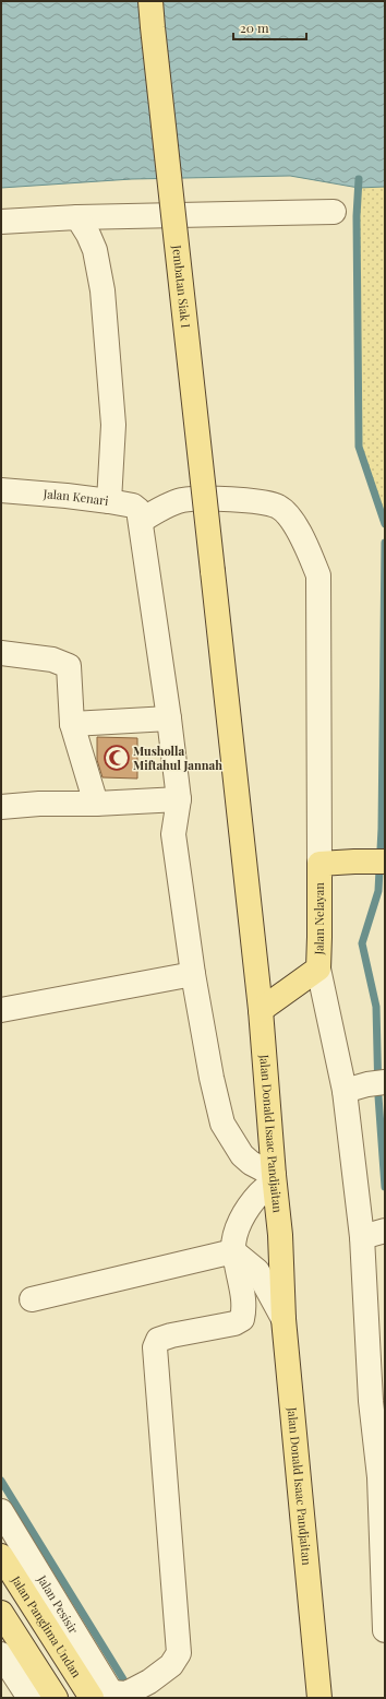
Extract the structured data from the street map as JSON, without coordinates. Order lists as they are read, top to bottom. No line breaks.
{"streets":{"main road":["Jembatan Siak I","Jalan Nelayan","Jalan Donald Isaac Pandjaitan","Jalan Panglima Undan"],"street":["Jalan Kenari","Jalan Pesisir"]},"crossings":[["Jembatan Siak I","Jalan Donald Isaac Pandjaitan"],["Jalan Nelayan","Jalan Donald Isaac Pandjaitan"],["Jalan Pesisir","Jalan Panglima Undan"]],"places":{"mosque":["Musholla Miftahul Jannah"]},"scale_bar":"20 m"}
